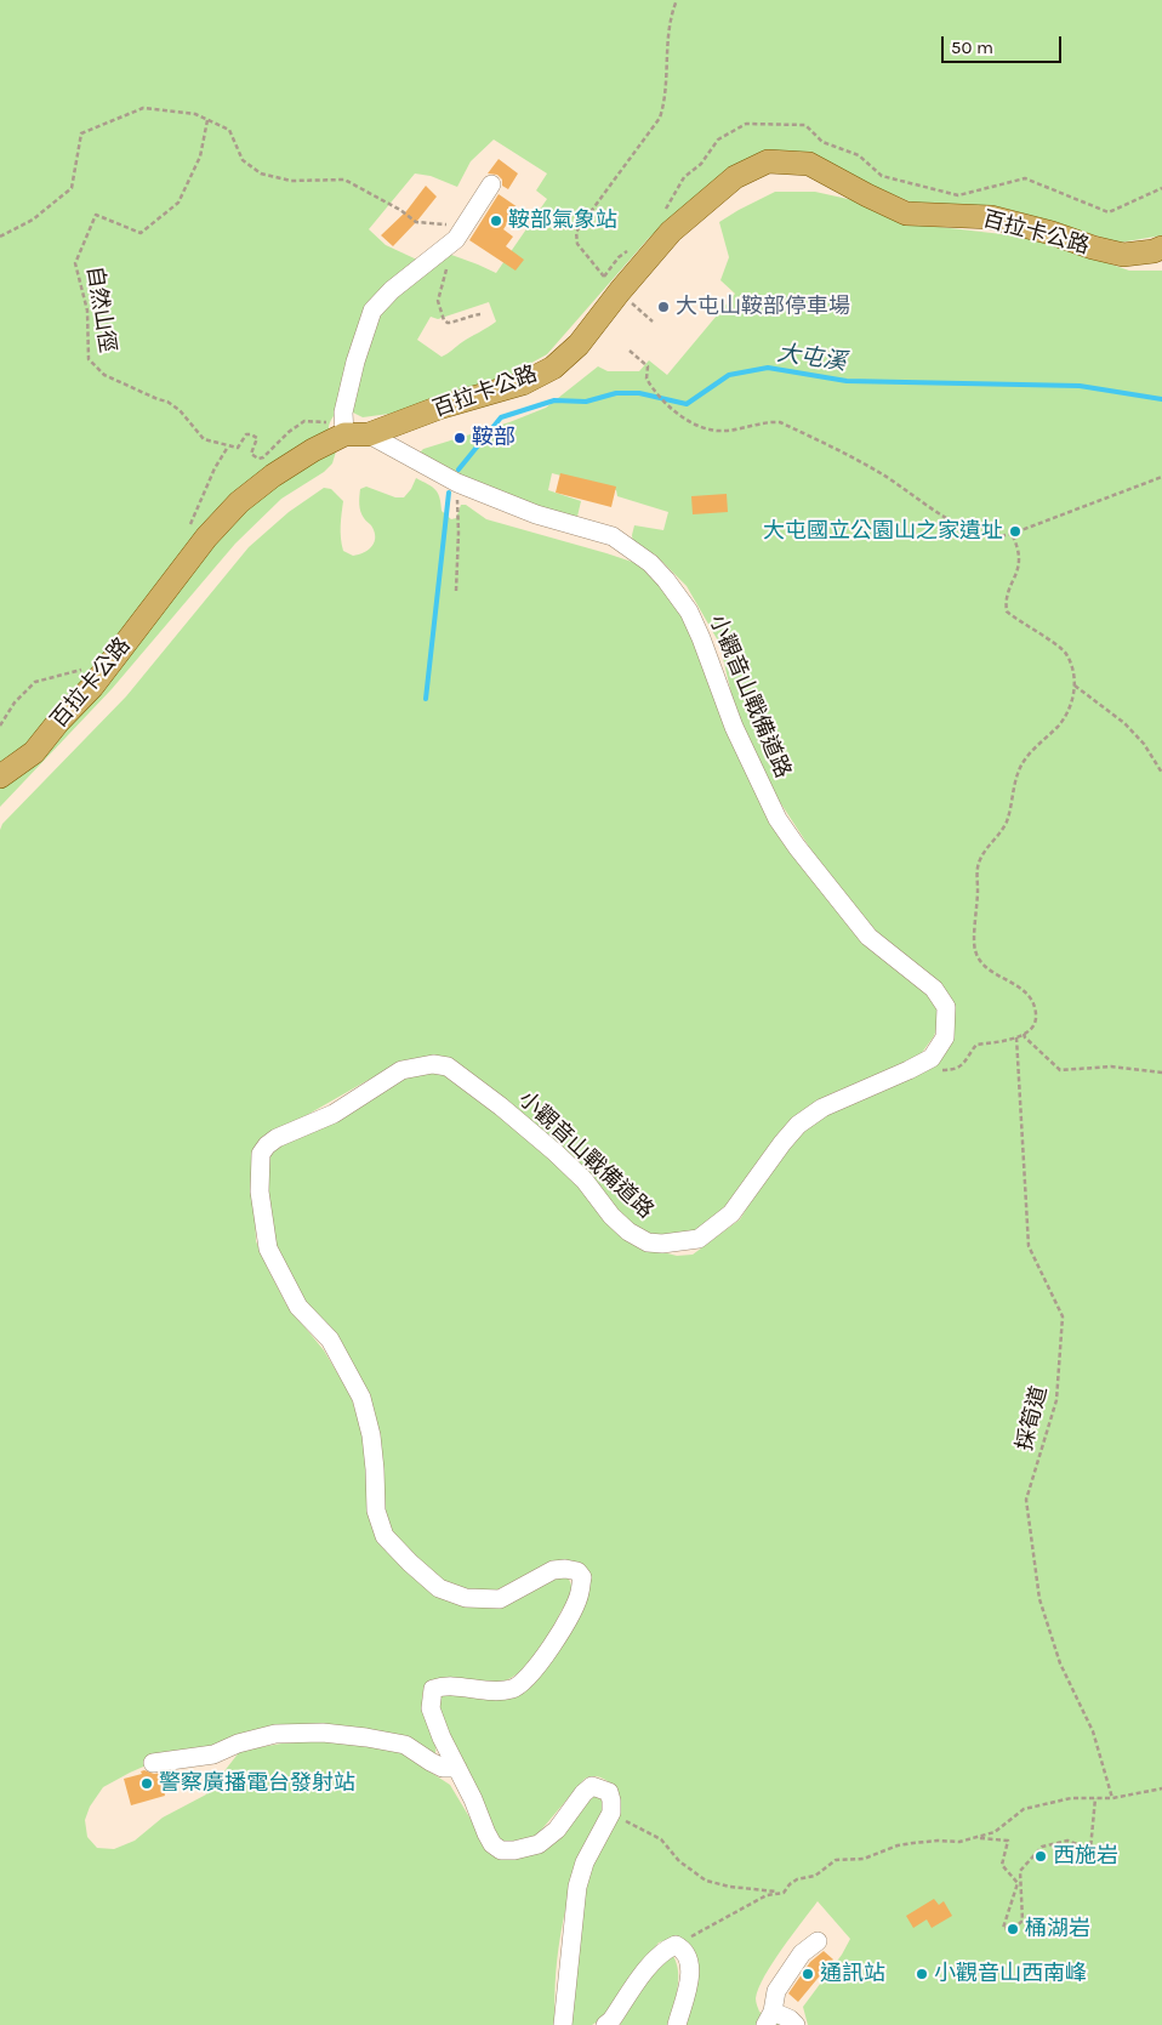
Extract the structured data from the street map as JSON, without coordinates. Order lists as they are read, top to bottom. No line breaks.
{"streets":{"main road":["百拉卡公路"],"street":["小觀音山戰備道路"],"path":["自然山徑","採筍道"]},"water":["大屯溪"],"places":["鞍部氣象站","大屯山鞍部停車場","鞍部","大屯國立公園山之家遺址","警察廣播電台發射站","西施岩","桶湖岩","通訊站","小觀音山西南峰"],"scale_bar":"50 m"}
